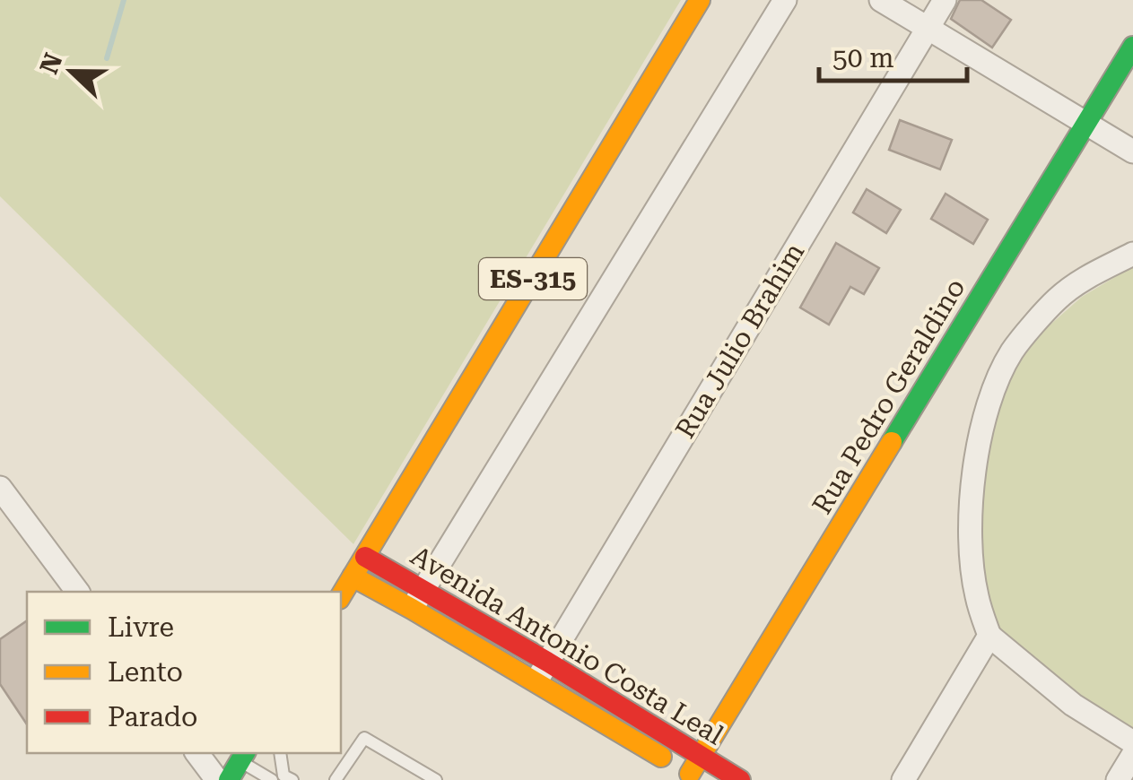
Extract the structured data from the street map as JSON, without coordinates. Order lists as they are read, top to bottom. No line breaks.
{"streets":{"street":["ES-315","Rua Julio Brahim","Rua Pedro Geraldino","Avenida Antonio Costa Leal"]},"crossings":[["ES-315","Avenida Antonio Costa Leal"],["Rua Julio Brahim","Avenida Antonio Costa Leal"],["Rua Pedro Geraldino","Avenida Antonio Costa Leal"]],"legend":["Livre","Lento","Parado"],"scale_bar":"50 m","north":"left"}
